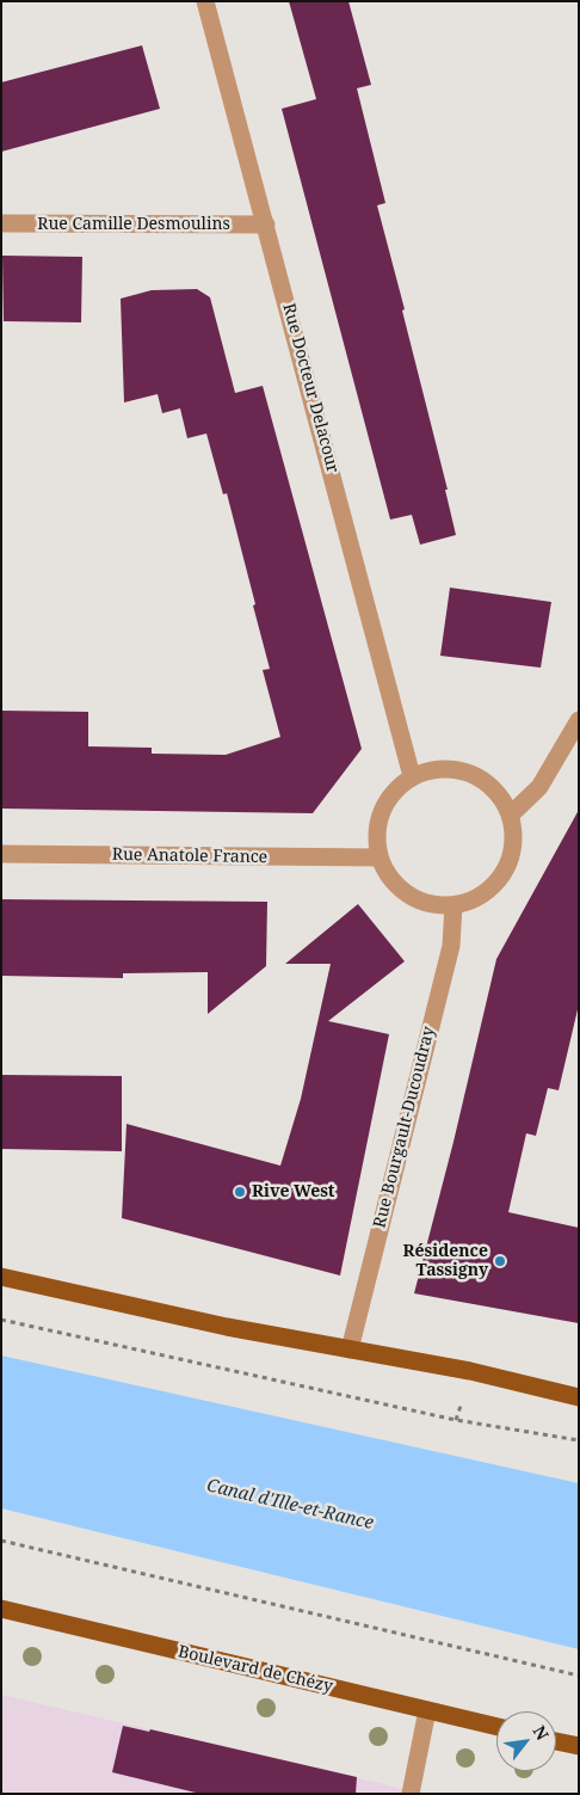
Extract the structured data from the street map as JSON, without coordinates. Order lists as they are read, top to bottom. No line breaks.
{"streets":{"main road":["Boulevard de Chézy"],"street":["Rue Camille Desmoulins","Rue Docteur Delacour","Rue Anatole France","Rue Bourgault-Ducoudray"]},"crossings":[["Rue Camille Desmoulins","Rue Docteur Delacour"],["Rue Docteur Delacour","Rue Anatole France"],["Rue Docteur Delacour","Rue Bourgault-Ducoudray"],["Rue Anatole France","Rue Bourgault-Ducoudray"]],"water":["Canal d'Ille-et-Rance"],"places":["Rive West","Résidence Tassigny"],"north":"top right"}
